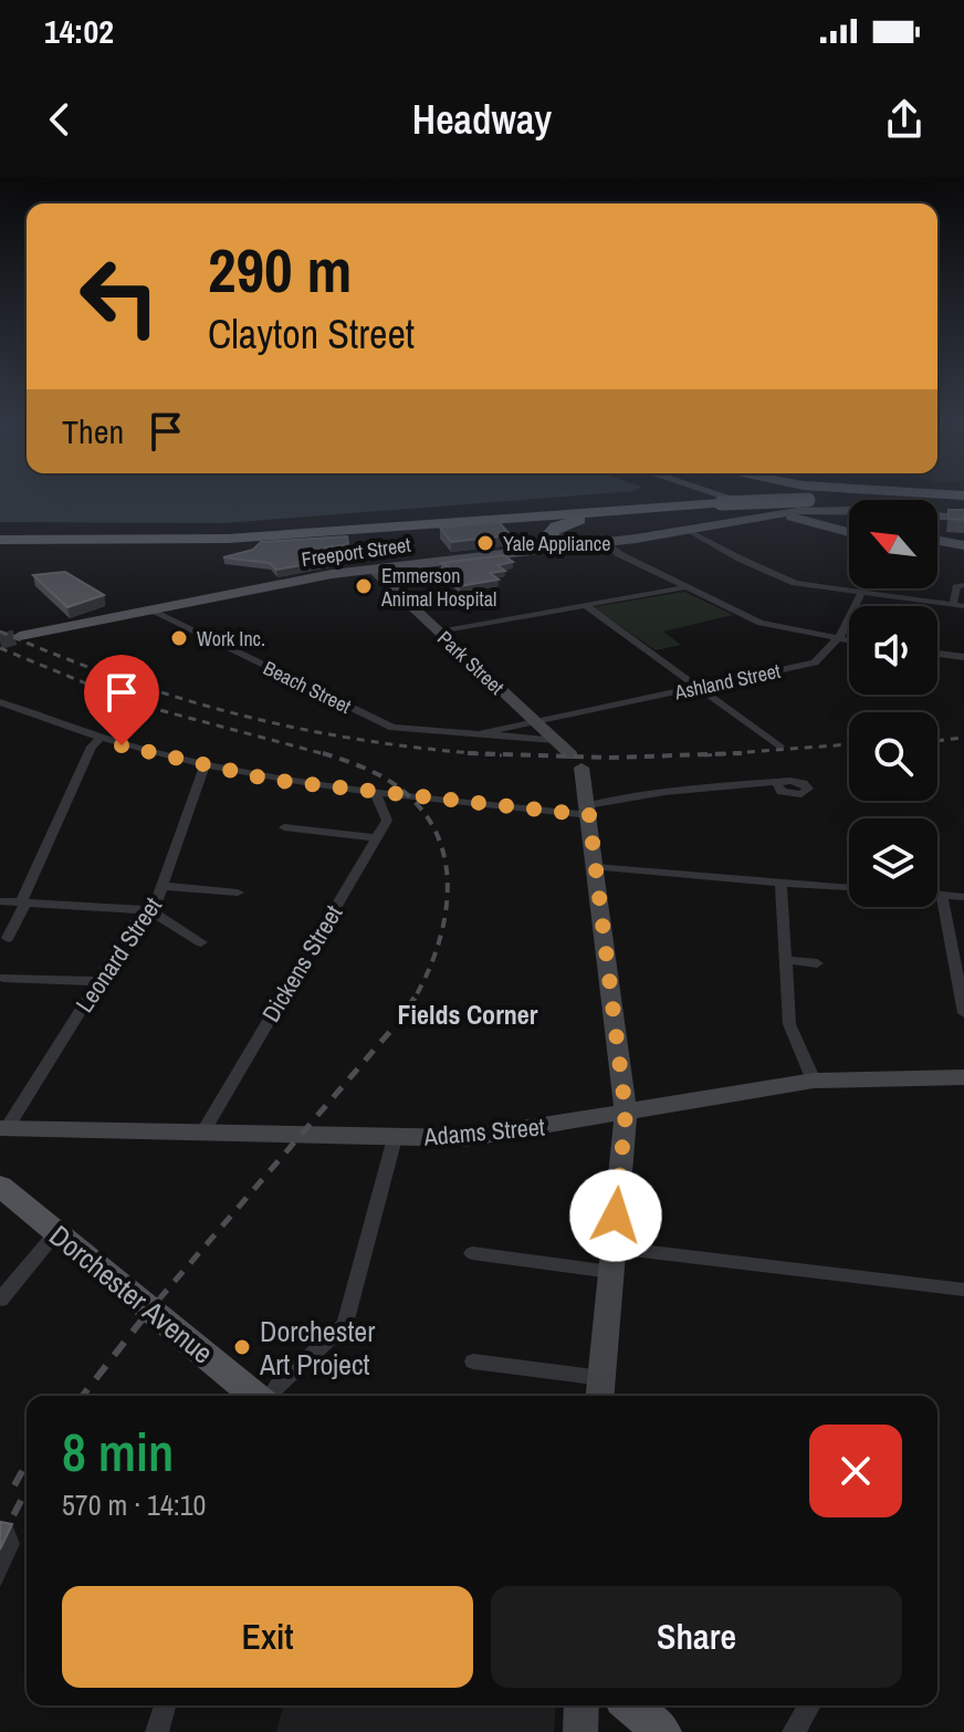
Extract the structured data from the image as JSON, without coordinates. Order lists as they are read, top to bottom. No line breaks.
{"streets":{"main road":["Freeport Street","Dorchester Avenue"],"street":["Park Street","Ashland Street","Beach Street","Leonard Street","Dickens Street","Adams Street"]},"crossings":[["Freeport Street","Park Street"],["Freeport Street","Beach Street"],["Park Street","Ashland Street"],["Park Street","Beach Street"],["Park Street","Adams Street"],["Ashland Street","Beach Street"],["Leonard Street","Adams Street"],["Dickens Street","Adams Street"]],"districts":["Fields Corner"],"places":["Yale Appliance","Emmerson Animal Hospital","Work Inc.","Dorchester Art Project"],"north":"top left","page":{"status":"14:02","header":"Headway","turn":["290 m","Clayton Street"],"then":"Then","heading":["8 min","570 m · 14:10"],"buttons":["Exit","Share"]}}
